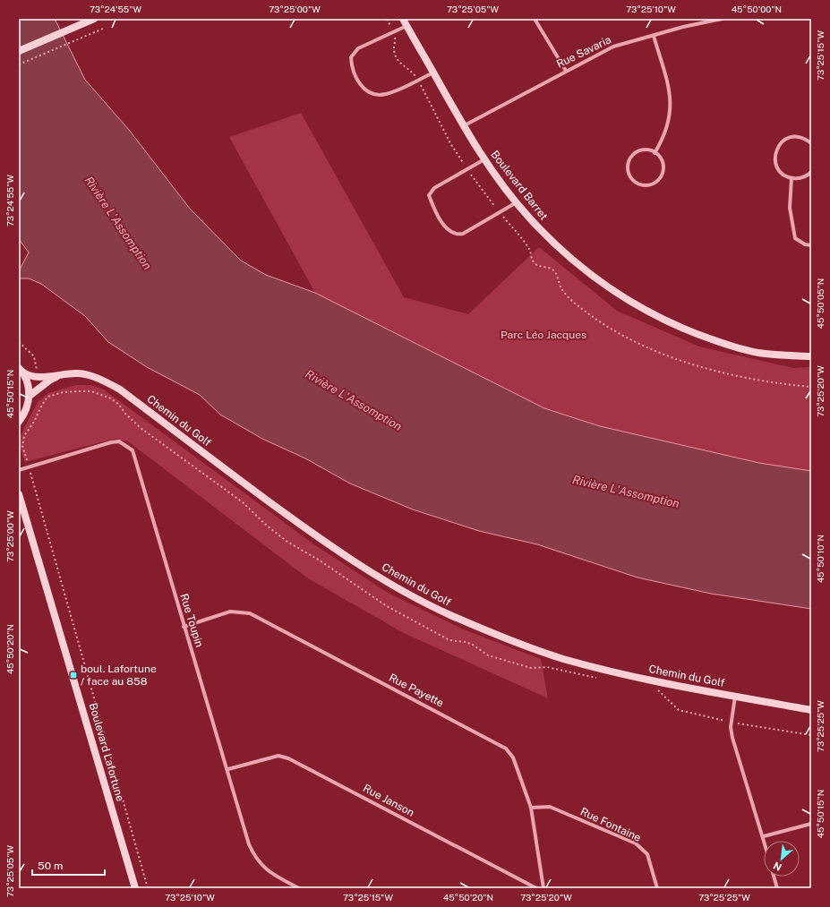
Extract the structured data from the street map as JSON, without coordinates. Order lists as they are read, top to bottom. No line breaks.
{"streets":{"street":["Rue Savaria","Boulevard Barret","Chemin du Golf","Rue Toupin","Rue Payette","Boulevard Lafortune","Rue Janson","Rue Fontaine"]},"crossings":[["Rue Savaria","Boulevard Barret"],["Rue Toupin","Rue Payette"],["Rue Toupin","Rue Janson"],["Rue Payette","Rue Fontaine"]],"water":["Rivière L'Assomption"],"parks":["Parc Léo Jacques"],"places":{"transit":["boul. Lafortune / face au 858"]},"scale_bar":"50 m","north":"bottom left","coordinates":["73°24'55\"W","73°25'00\"W","73°25'05\"W","73°25'10\"W","45°50'00\"N","73°25'15\"W","45°50'05\"N","73°25'20\"W","45°50'15\"N","45°50'10\"N","45°50'20\"N","73°25'25\"W"]}
